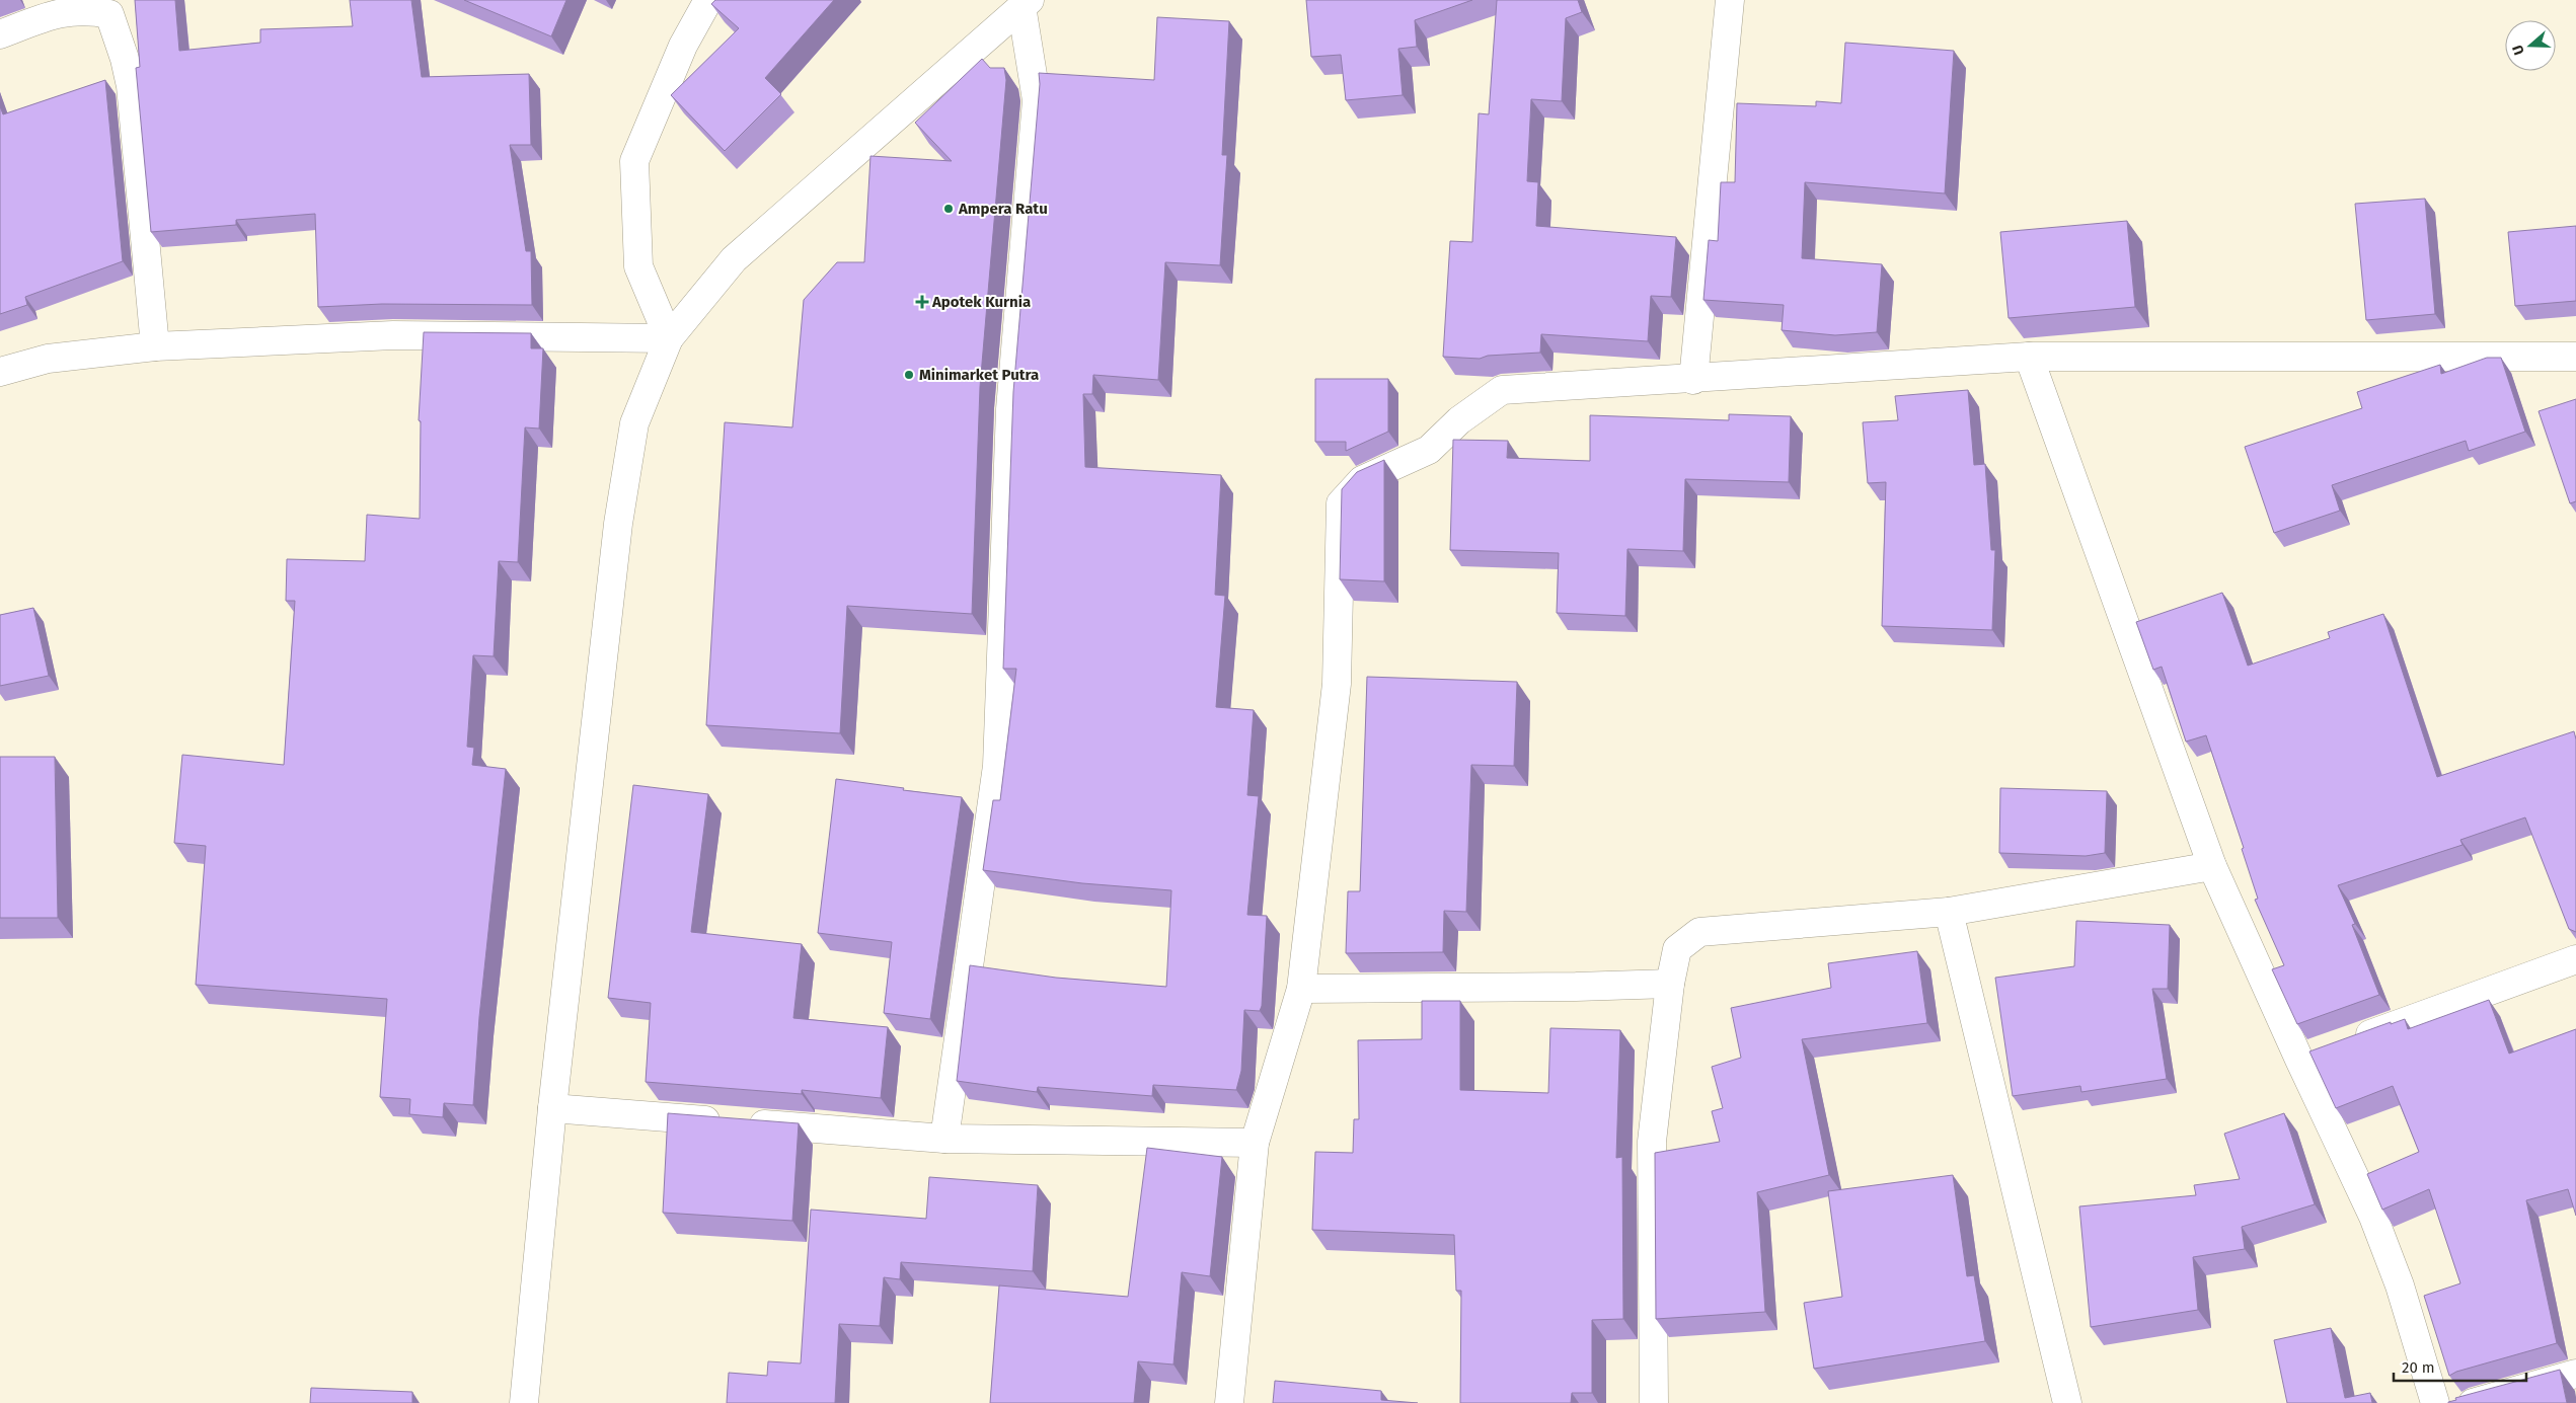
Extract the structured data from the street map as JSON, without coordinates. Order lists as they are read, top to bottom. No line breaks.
{"places":{"other":["Ampera Ratu","Minimarket Putra"],"health":["Apotek Kurnia"]},"scale_bar":"20 m","north":"left"}
